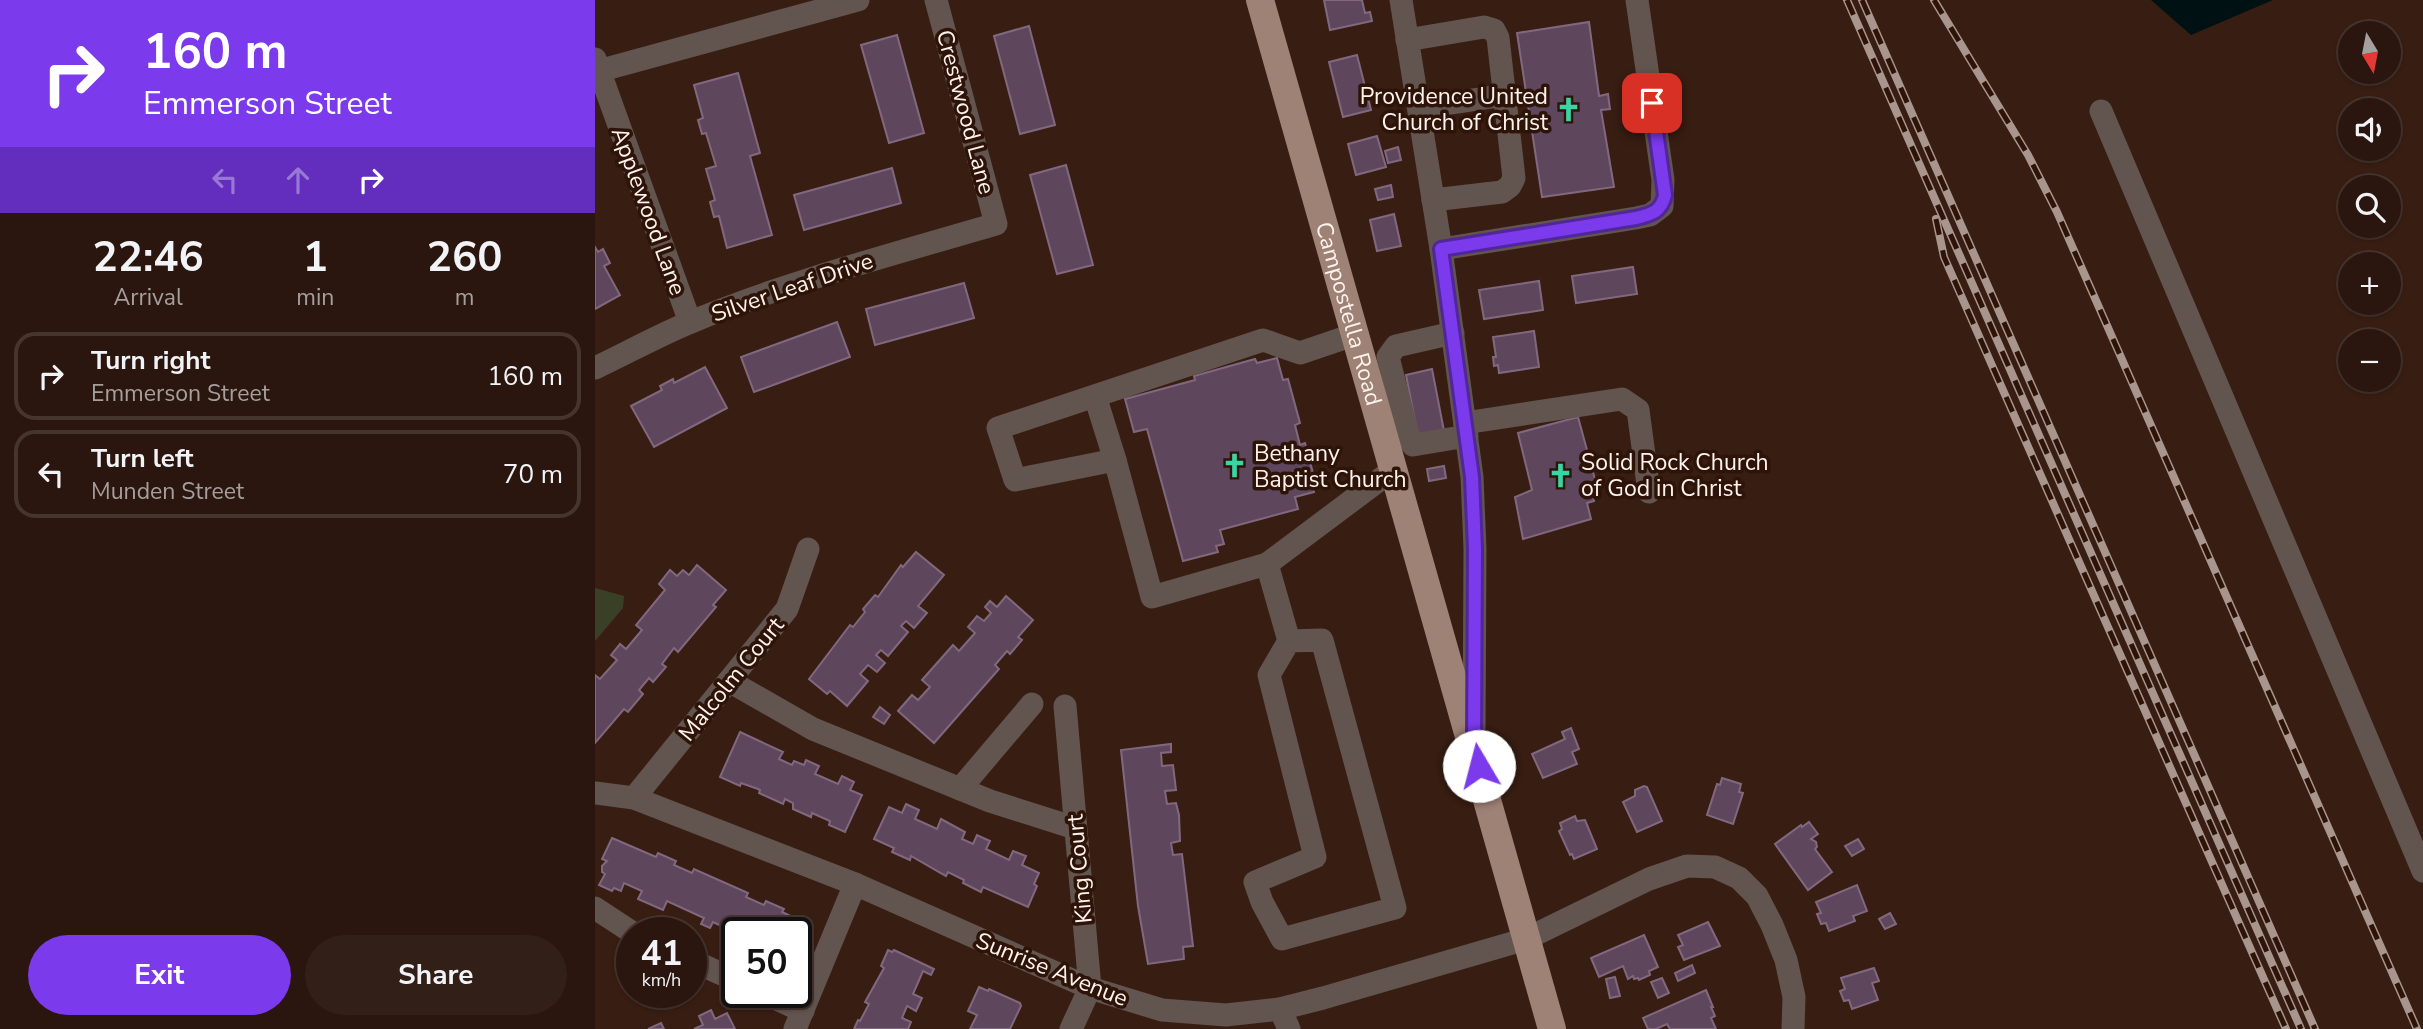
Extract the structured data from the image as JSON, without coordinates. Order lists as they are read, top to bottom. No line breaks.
{"streets":{"main road":["Campostella Road"],"street":["Crestwood Lane","Applewood Lane","Silver Leaf Drive","Malcolm Court","King Court","Sunrise Avenue"]},"crossings":[["Crestwood Lane","Silver Leaf Drive"],["Applewood Lane","Silver Leaf Drive"],["Campostella Road","Sunrise Avenue"],["Malcolm Court","Sunrise Avenue"],["King Court","Sunrise Avenue"]],"places":{"church":["Providence United Church of Christ","Bethany Baptist Church","Solid Rock Church of God in Christ"]},"north":"bottom","page":{"turn":["160 m","Emmerson Street"],"map_buttons":["+","−"],"eta":["22:46","Arrival","1","min","260","m"],"list":[{"name":"Turn right","note":"Emmerson Street","value":"160 m"},{"name":"Turn left","note":"Munden Street","value":"70 m"}],"speed":"41 km/h","limit":"50","buttons":["Exit","Share"]}}
